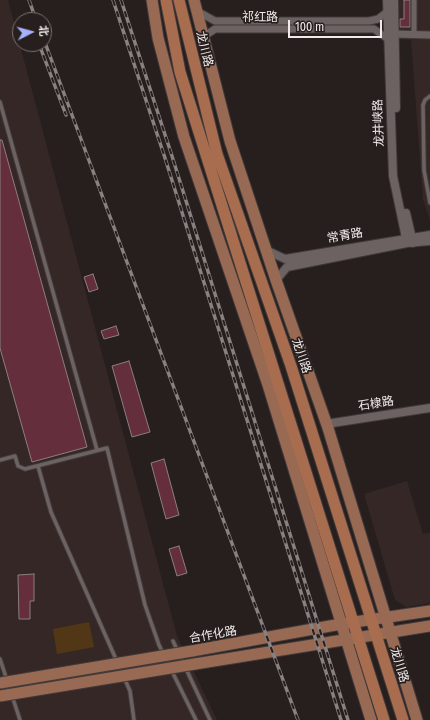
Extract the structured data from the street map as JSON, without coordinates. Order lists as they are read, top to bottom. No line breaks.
{"streets":{"highway":["龙川路"],"main road":["合作化路"],"street":["祁红路","龙井峡路","常青路","石棣路"]},"crossings":[["祁红路","龙川路"],["祁红路","龙井峡路"],["龙川路","常青路"],["龙川路","石棣路"],["龙川路","合作化路"],["龙井峡路","常青路"]],"scale_bar":"100 m","north":"right"}
